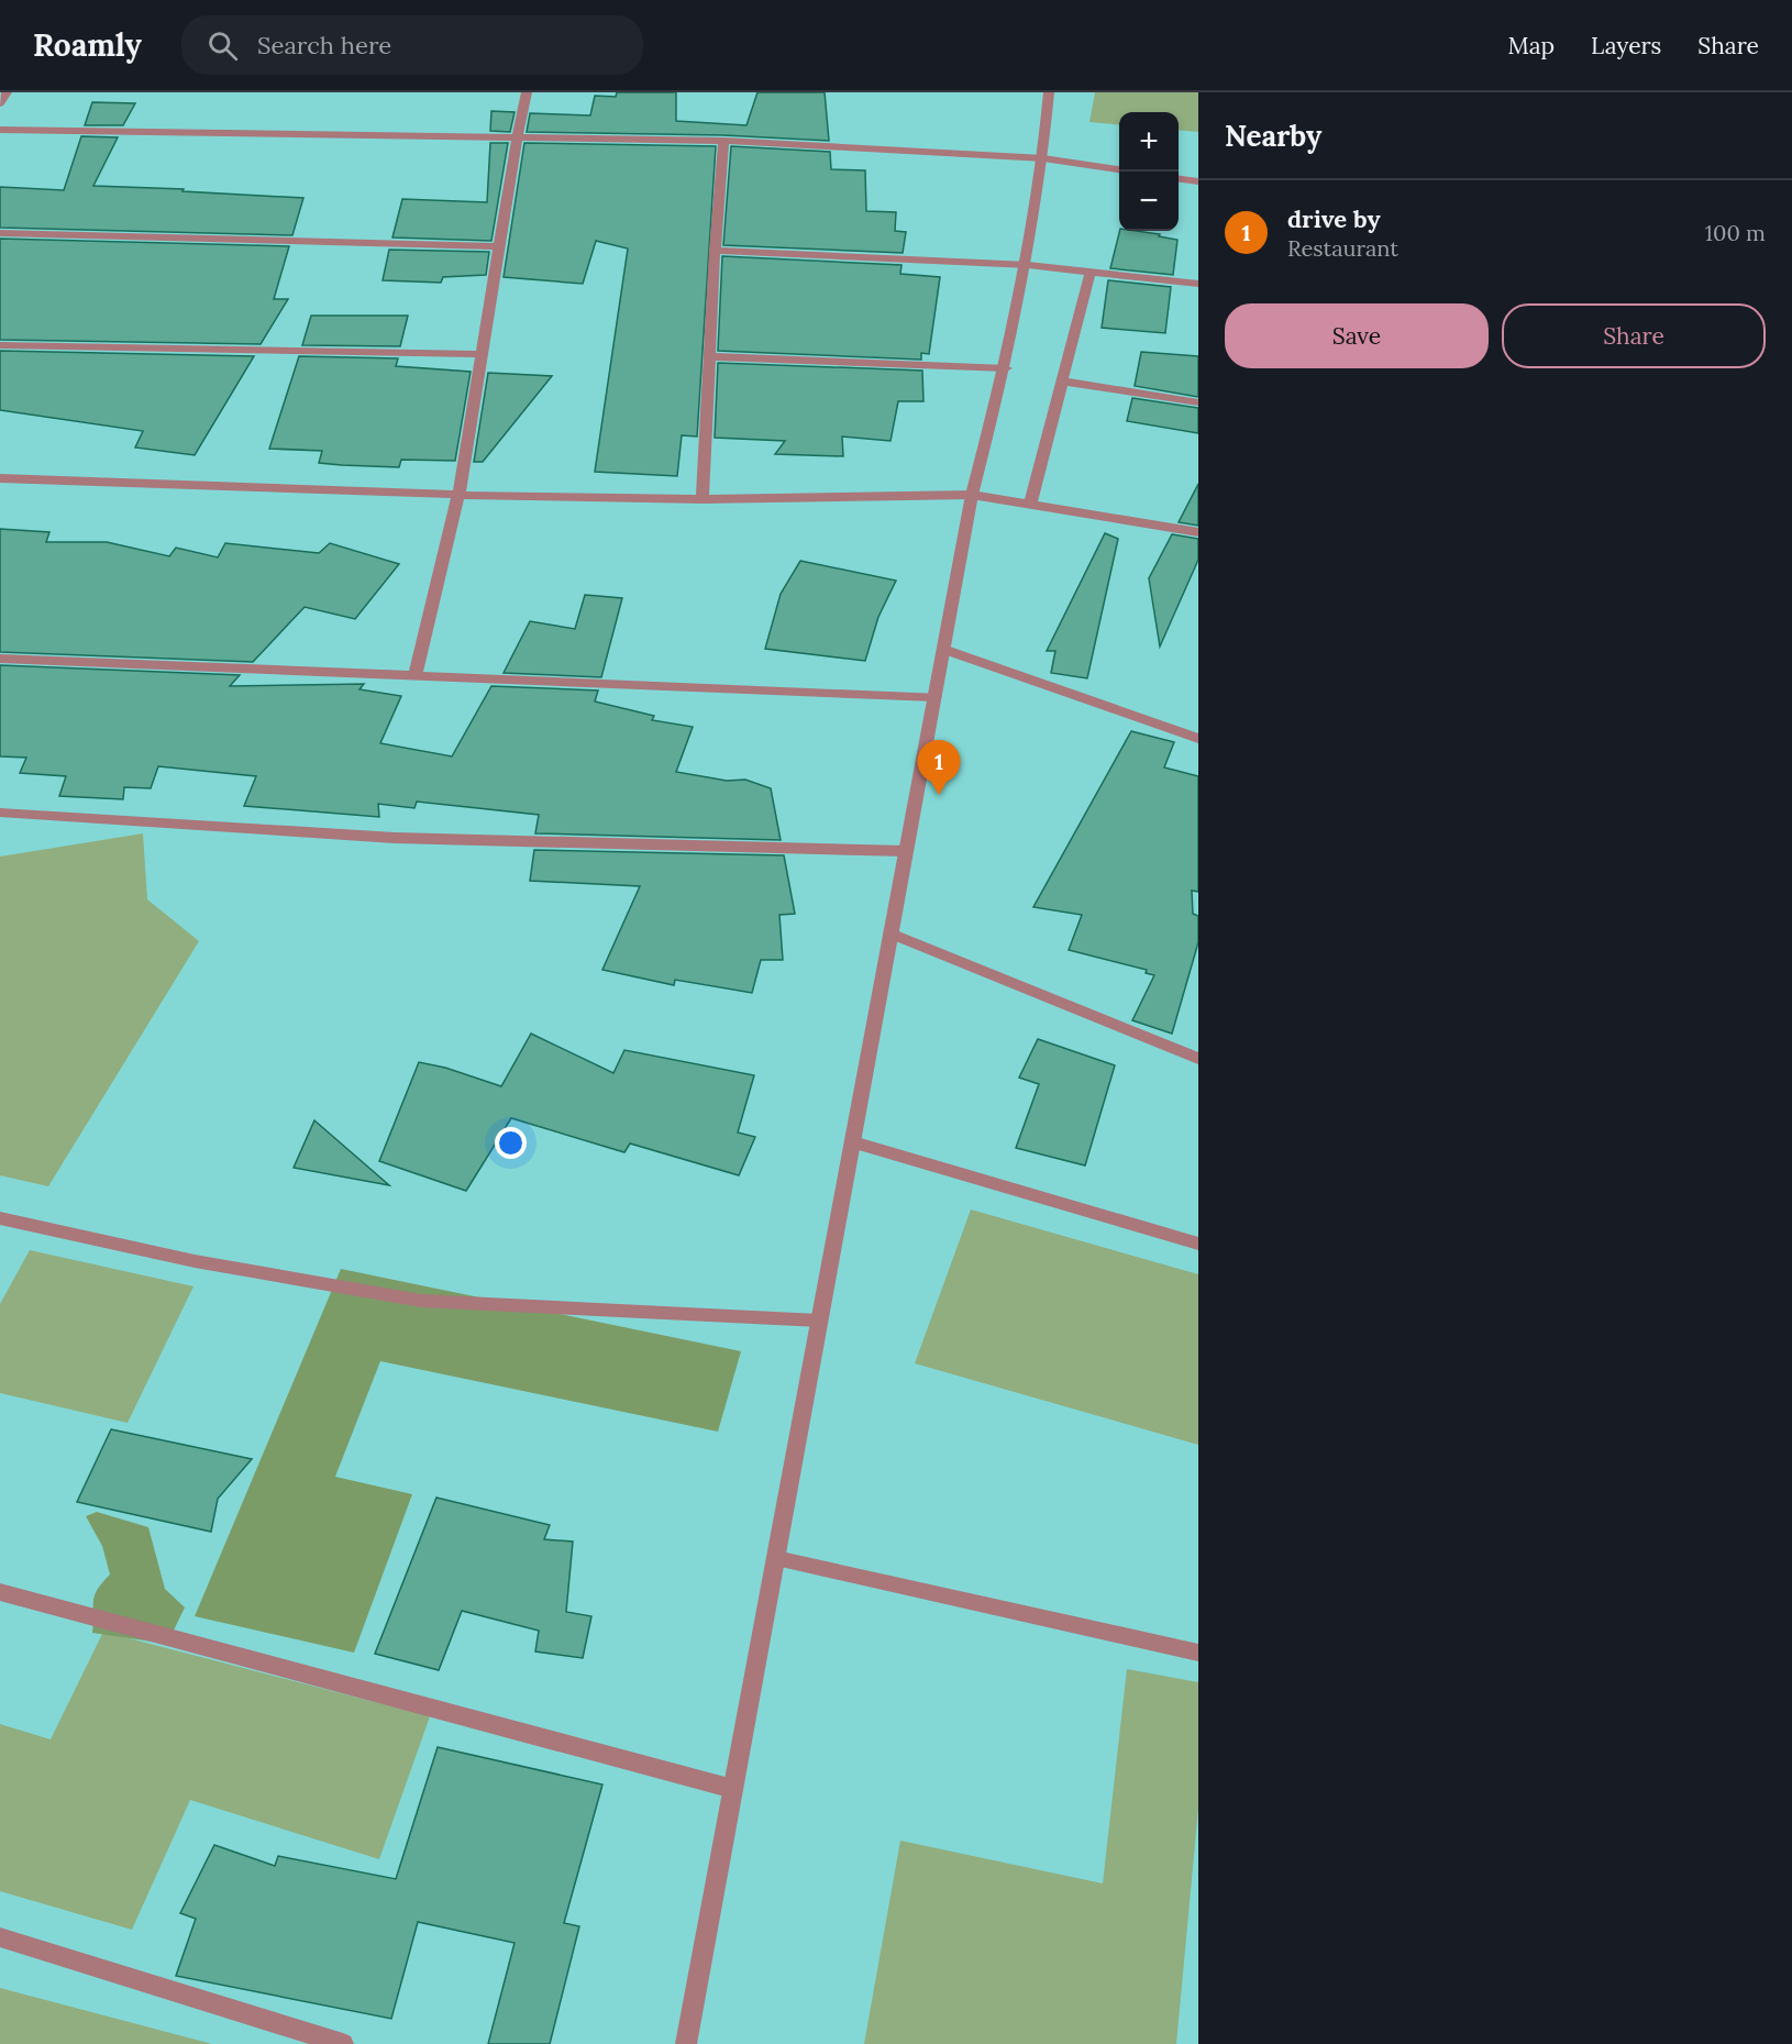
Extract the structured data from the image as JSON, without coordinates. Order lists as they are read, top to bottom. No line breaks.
{"page":{"header":"Roamly","search":"Search here","nav":["Map","Layers","Share"],"heading":"Nearby","map_buttons":["+","−"],"list":[{"mark":"1","name":"drive by","note":"Restaurant","value":"100 m"}],"buttons":["Save","Share"],"pins":"1"}}
